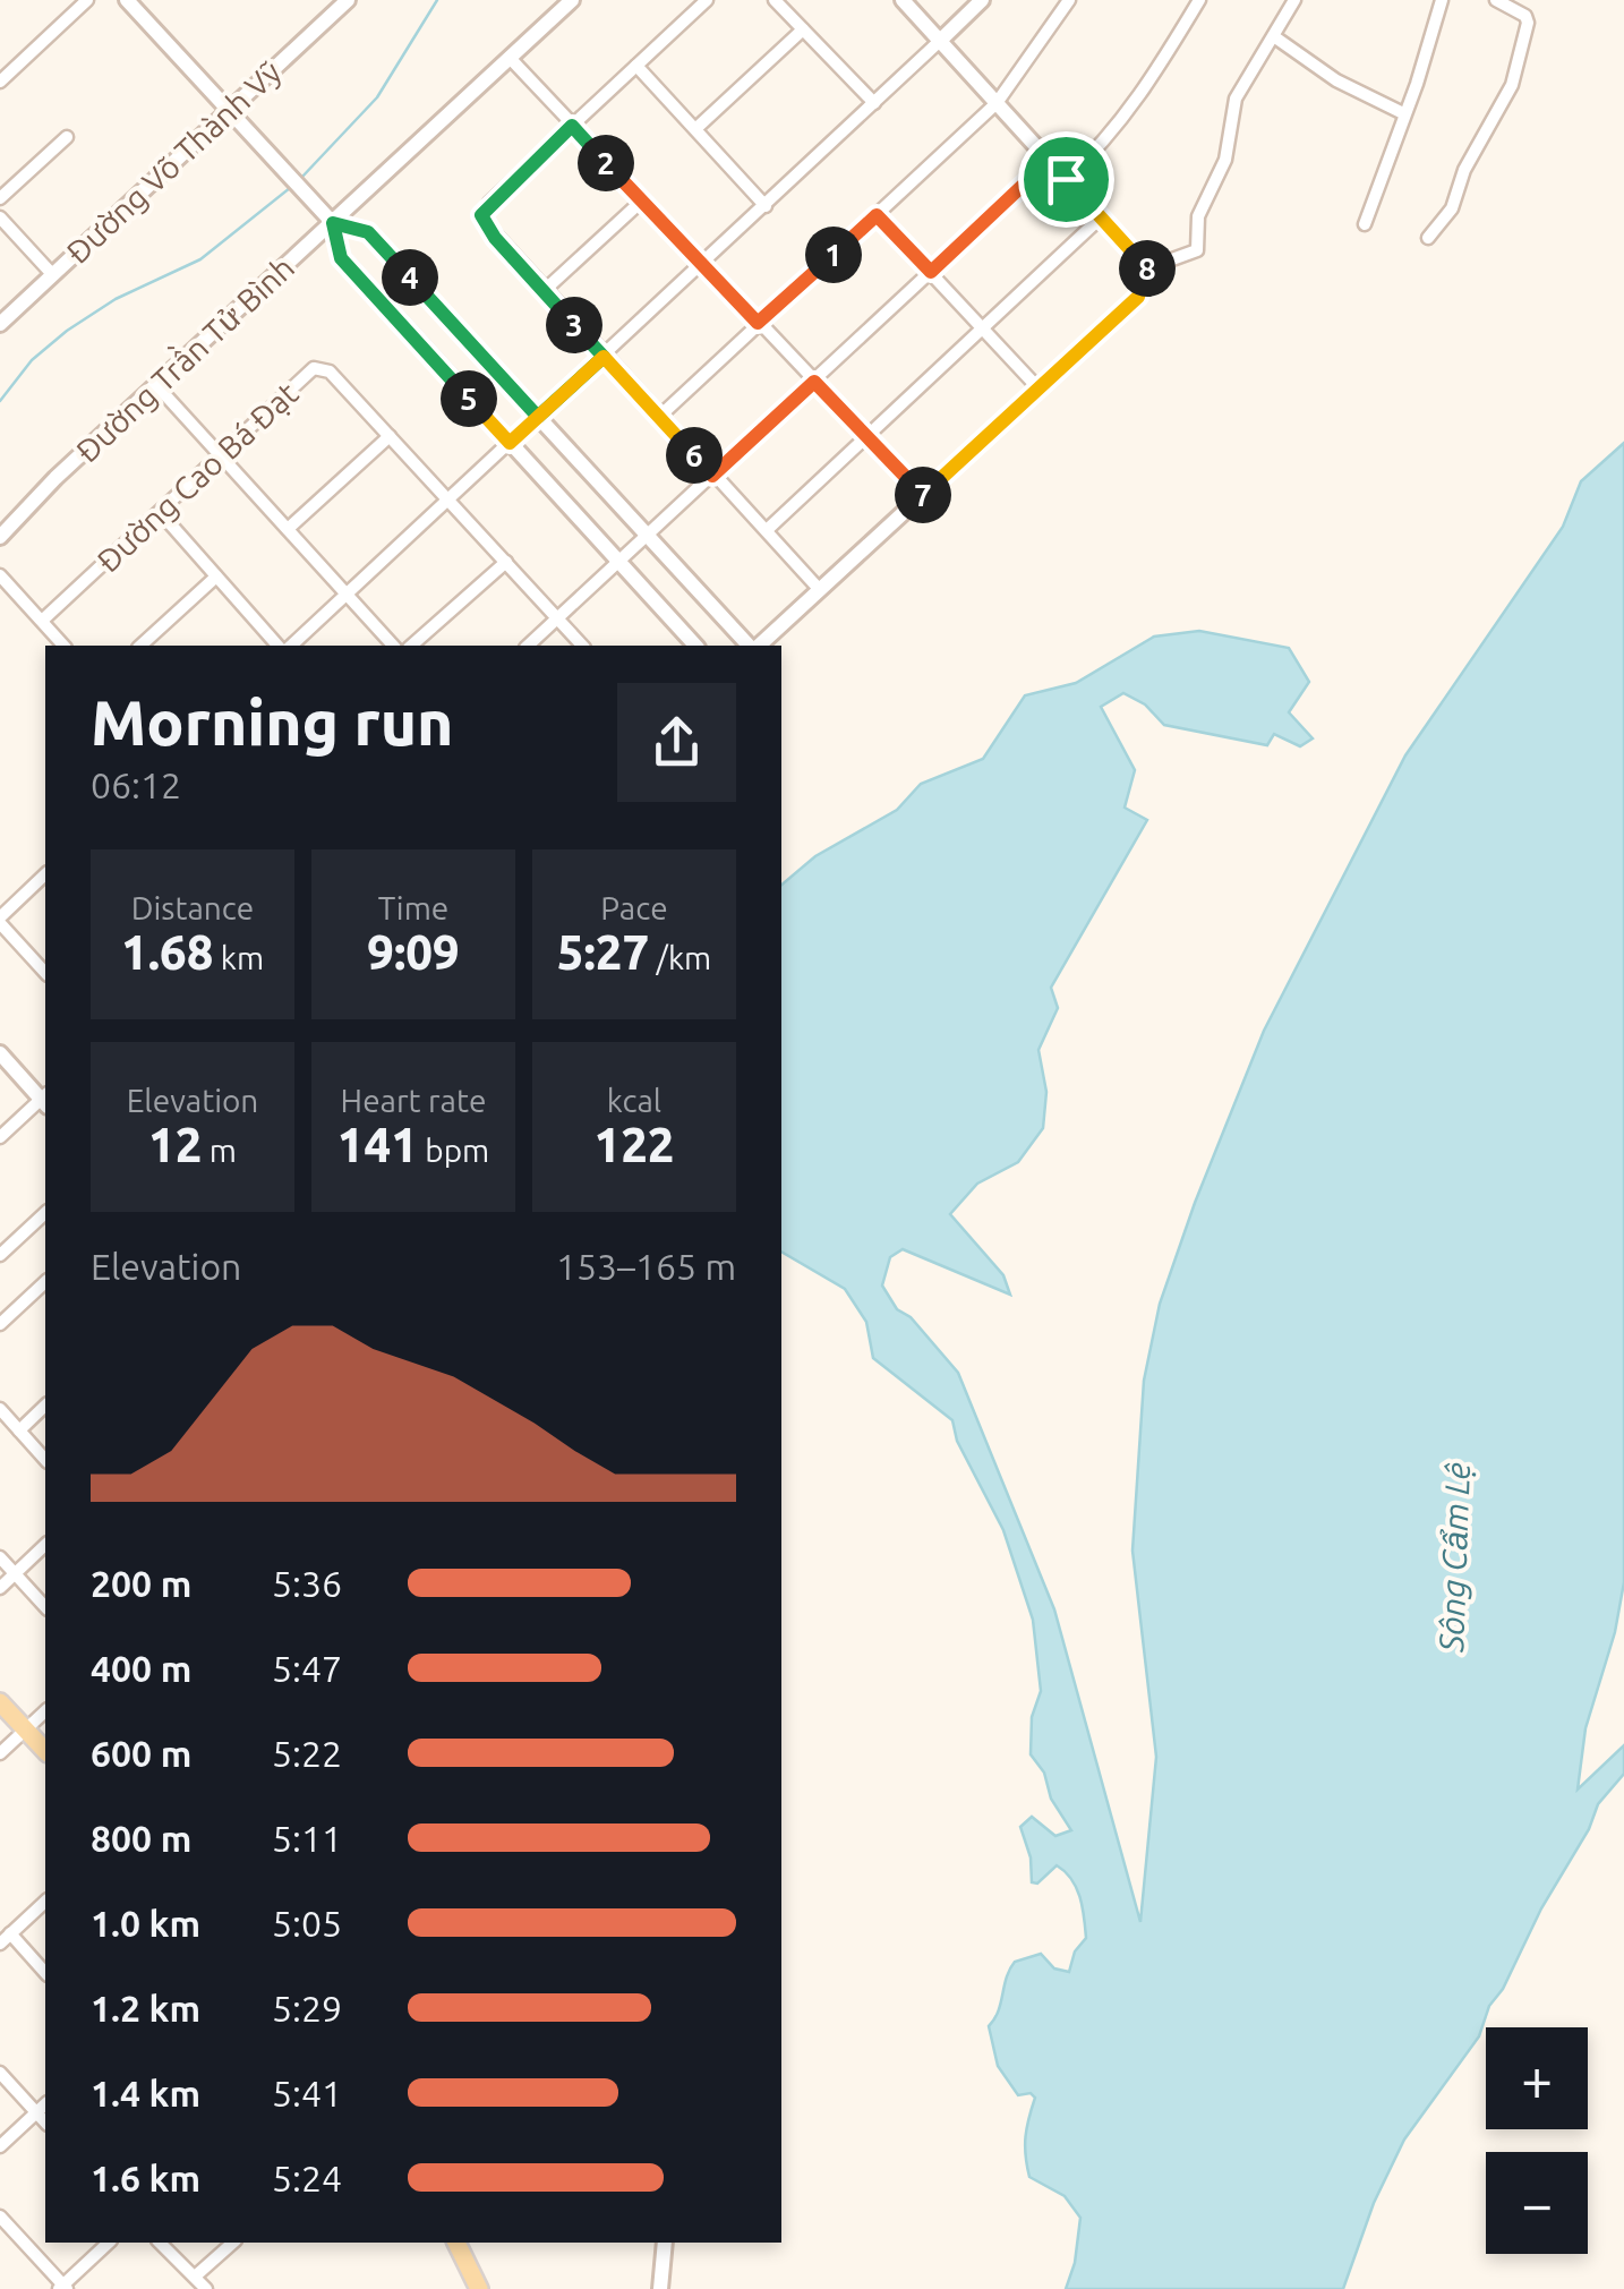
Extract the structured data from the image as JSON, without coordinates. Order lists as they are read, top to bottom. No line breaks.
{"streets":{"street":["Đường Võ Thành Vỹ","Đường Trần Tử Bình","Đường Cao Bá Đạt"]},"water":["Sông Cẩm Lệ"],"page":{"pins":["2","1","8","4","3","5","6","7"],"heading":["Morning run","06:12"],"stats":[["Distance","1.68 km"],["Time","9:09"],["Pace","5:27 /km"],["Elevation","12 m"],["Heart rate","141 bpm"],["kcal","122"]],"chart":["Elevation","153–165 m"],"list":[{"name":"200 m","note":"5:36"},{"name":"400 m","note":"5:47"},{"name":"600 m","note":"5:22"},{"name":"800 m","note":"5:11"},{"name":"1.0 km","note":"5:05"},{"name":"1.2 km","note":"5:29"},{"name":"1.4 km","note":"5:41"},{"name":"1.6 km","note":"5:24"}],"map_buttons":["+","−"]}}
